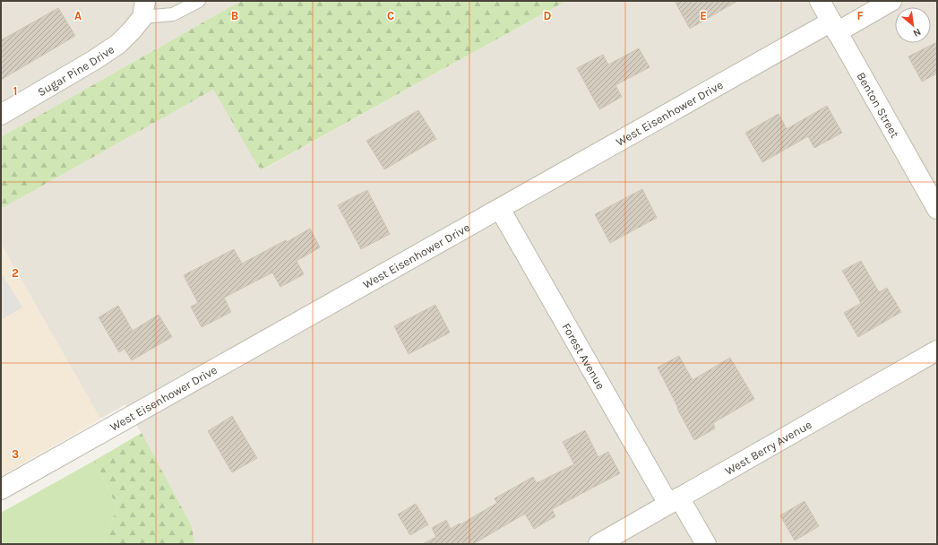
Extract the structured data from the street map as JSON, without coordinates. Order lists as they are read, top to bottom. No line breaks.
{"streets":{"street":["Sugar Pine Drive","Benton Street","West Eisenhower Drive","Forest Avenue","West Berry Avenue"]},"crossings":[["Benton Street","West Eisenhower Drive"],["West Eisenhower Drive","Forest Avenue"],["Forest Avenue","West Berry Avenue"]],"north":"bottom right","grid":{"columns":["A","B","C","D","E","F"],"rows":["1","2","3"]}}
